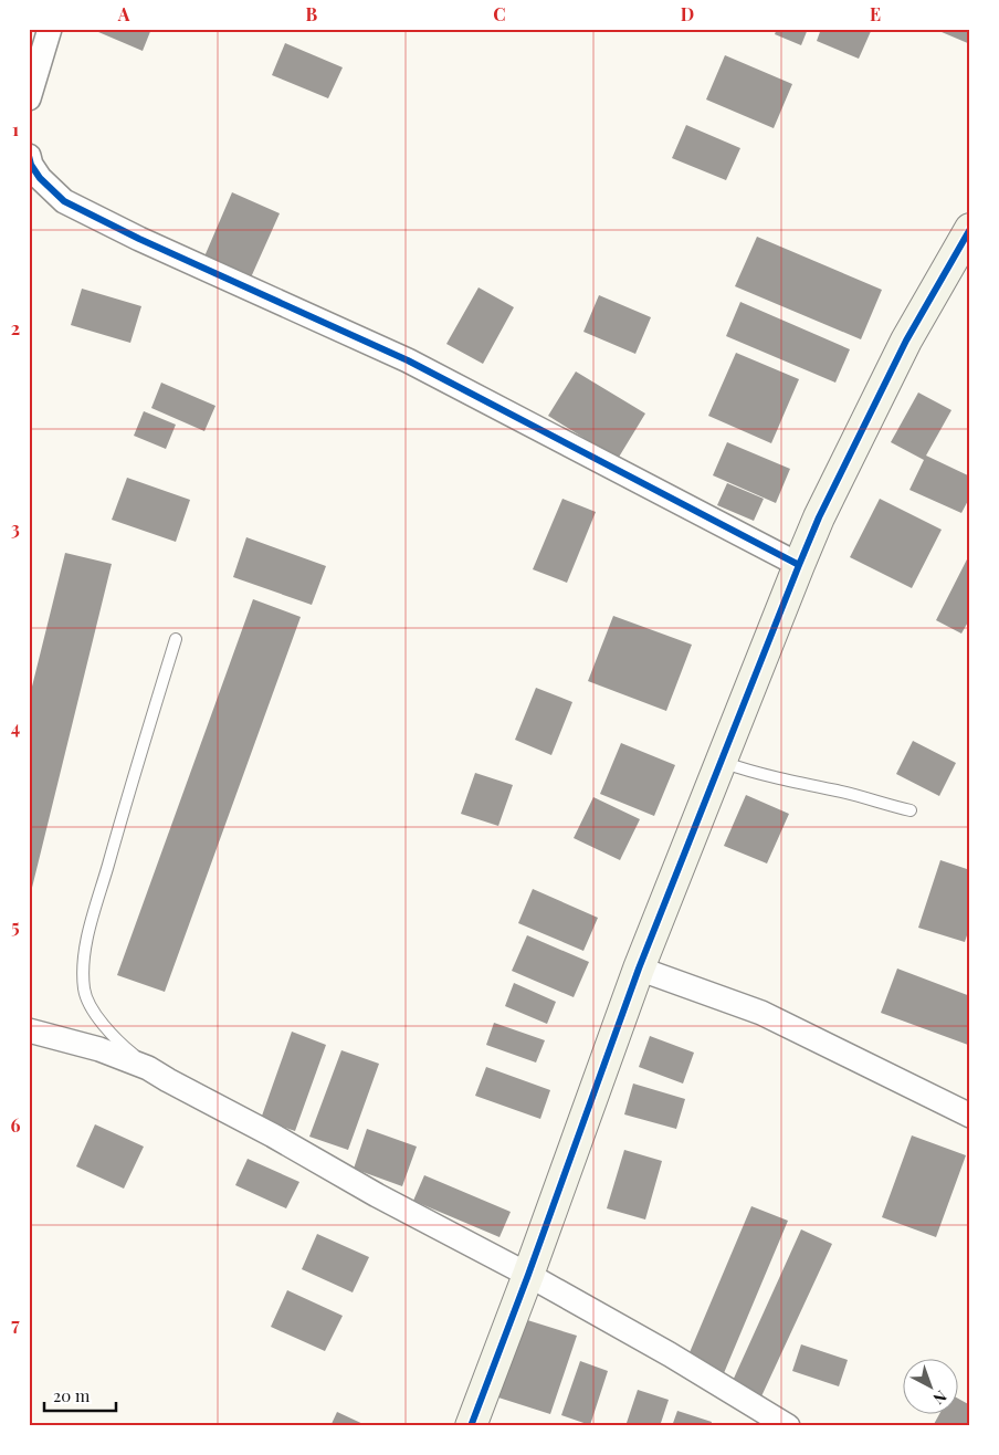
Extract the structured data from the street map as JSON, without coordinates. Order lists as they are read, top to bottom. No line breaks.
{"scale_bar":"20 m","north":"bottom right","grid":{"columns":["A","B","C","D","E"],"rows":["1","2","3","4","5","6","7"]}}
